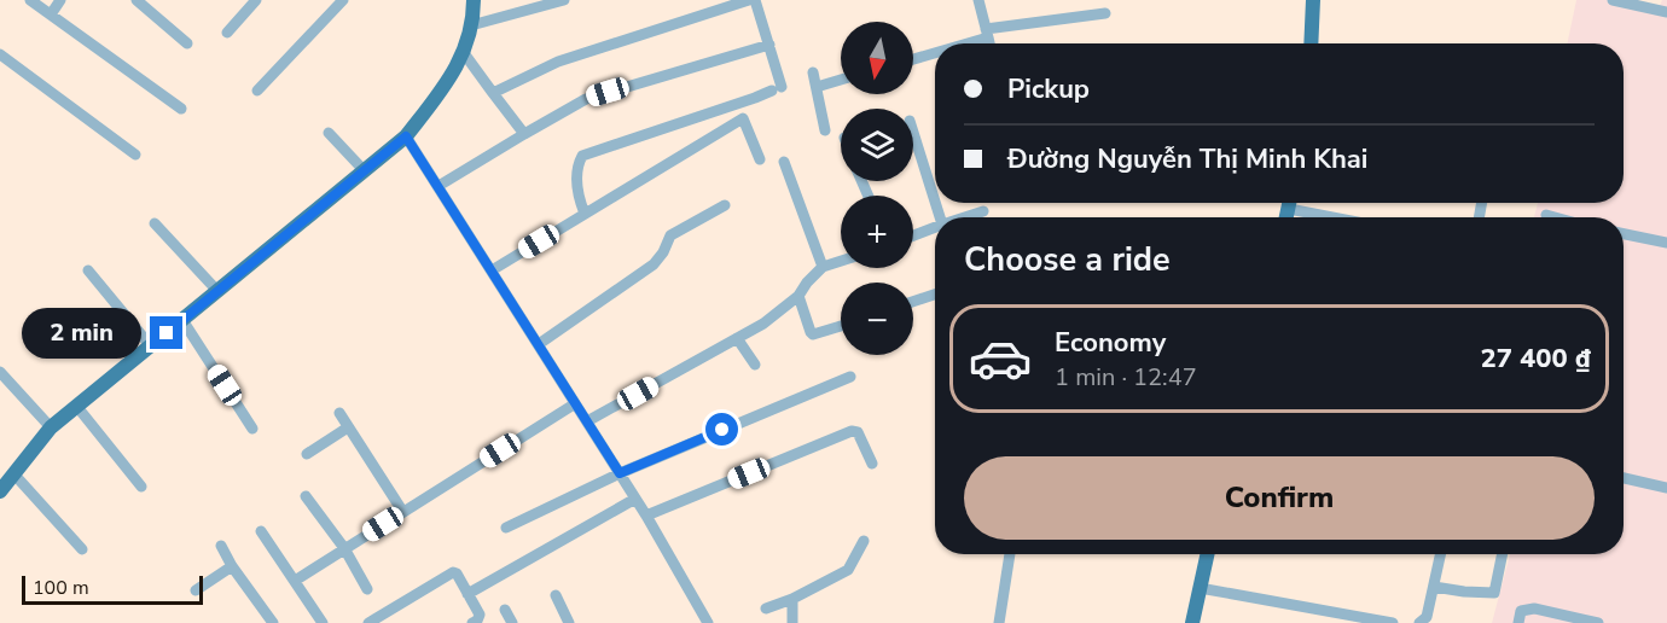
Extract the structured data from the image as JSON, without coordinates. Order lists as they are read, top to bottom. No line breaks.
{"scale_bar":"100 m","north":"bottom","page":{"map_buttons":["+","−"],"banner":["Pickup","Đường Nguyễn Thị Minh Khai"],"heading":"Choose a ride","list":[{"name":"Economy","note":"1 min · 12:47","value":"27 400 ₫"}],"bubble":"2 min","buttons":"Confirm","scale":"100 m"}}
